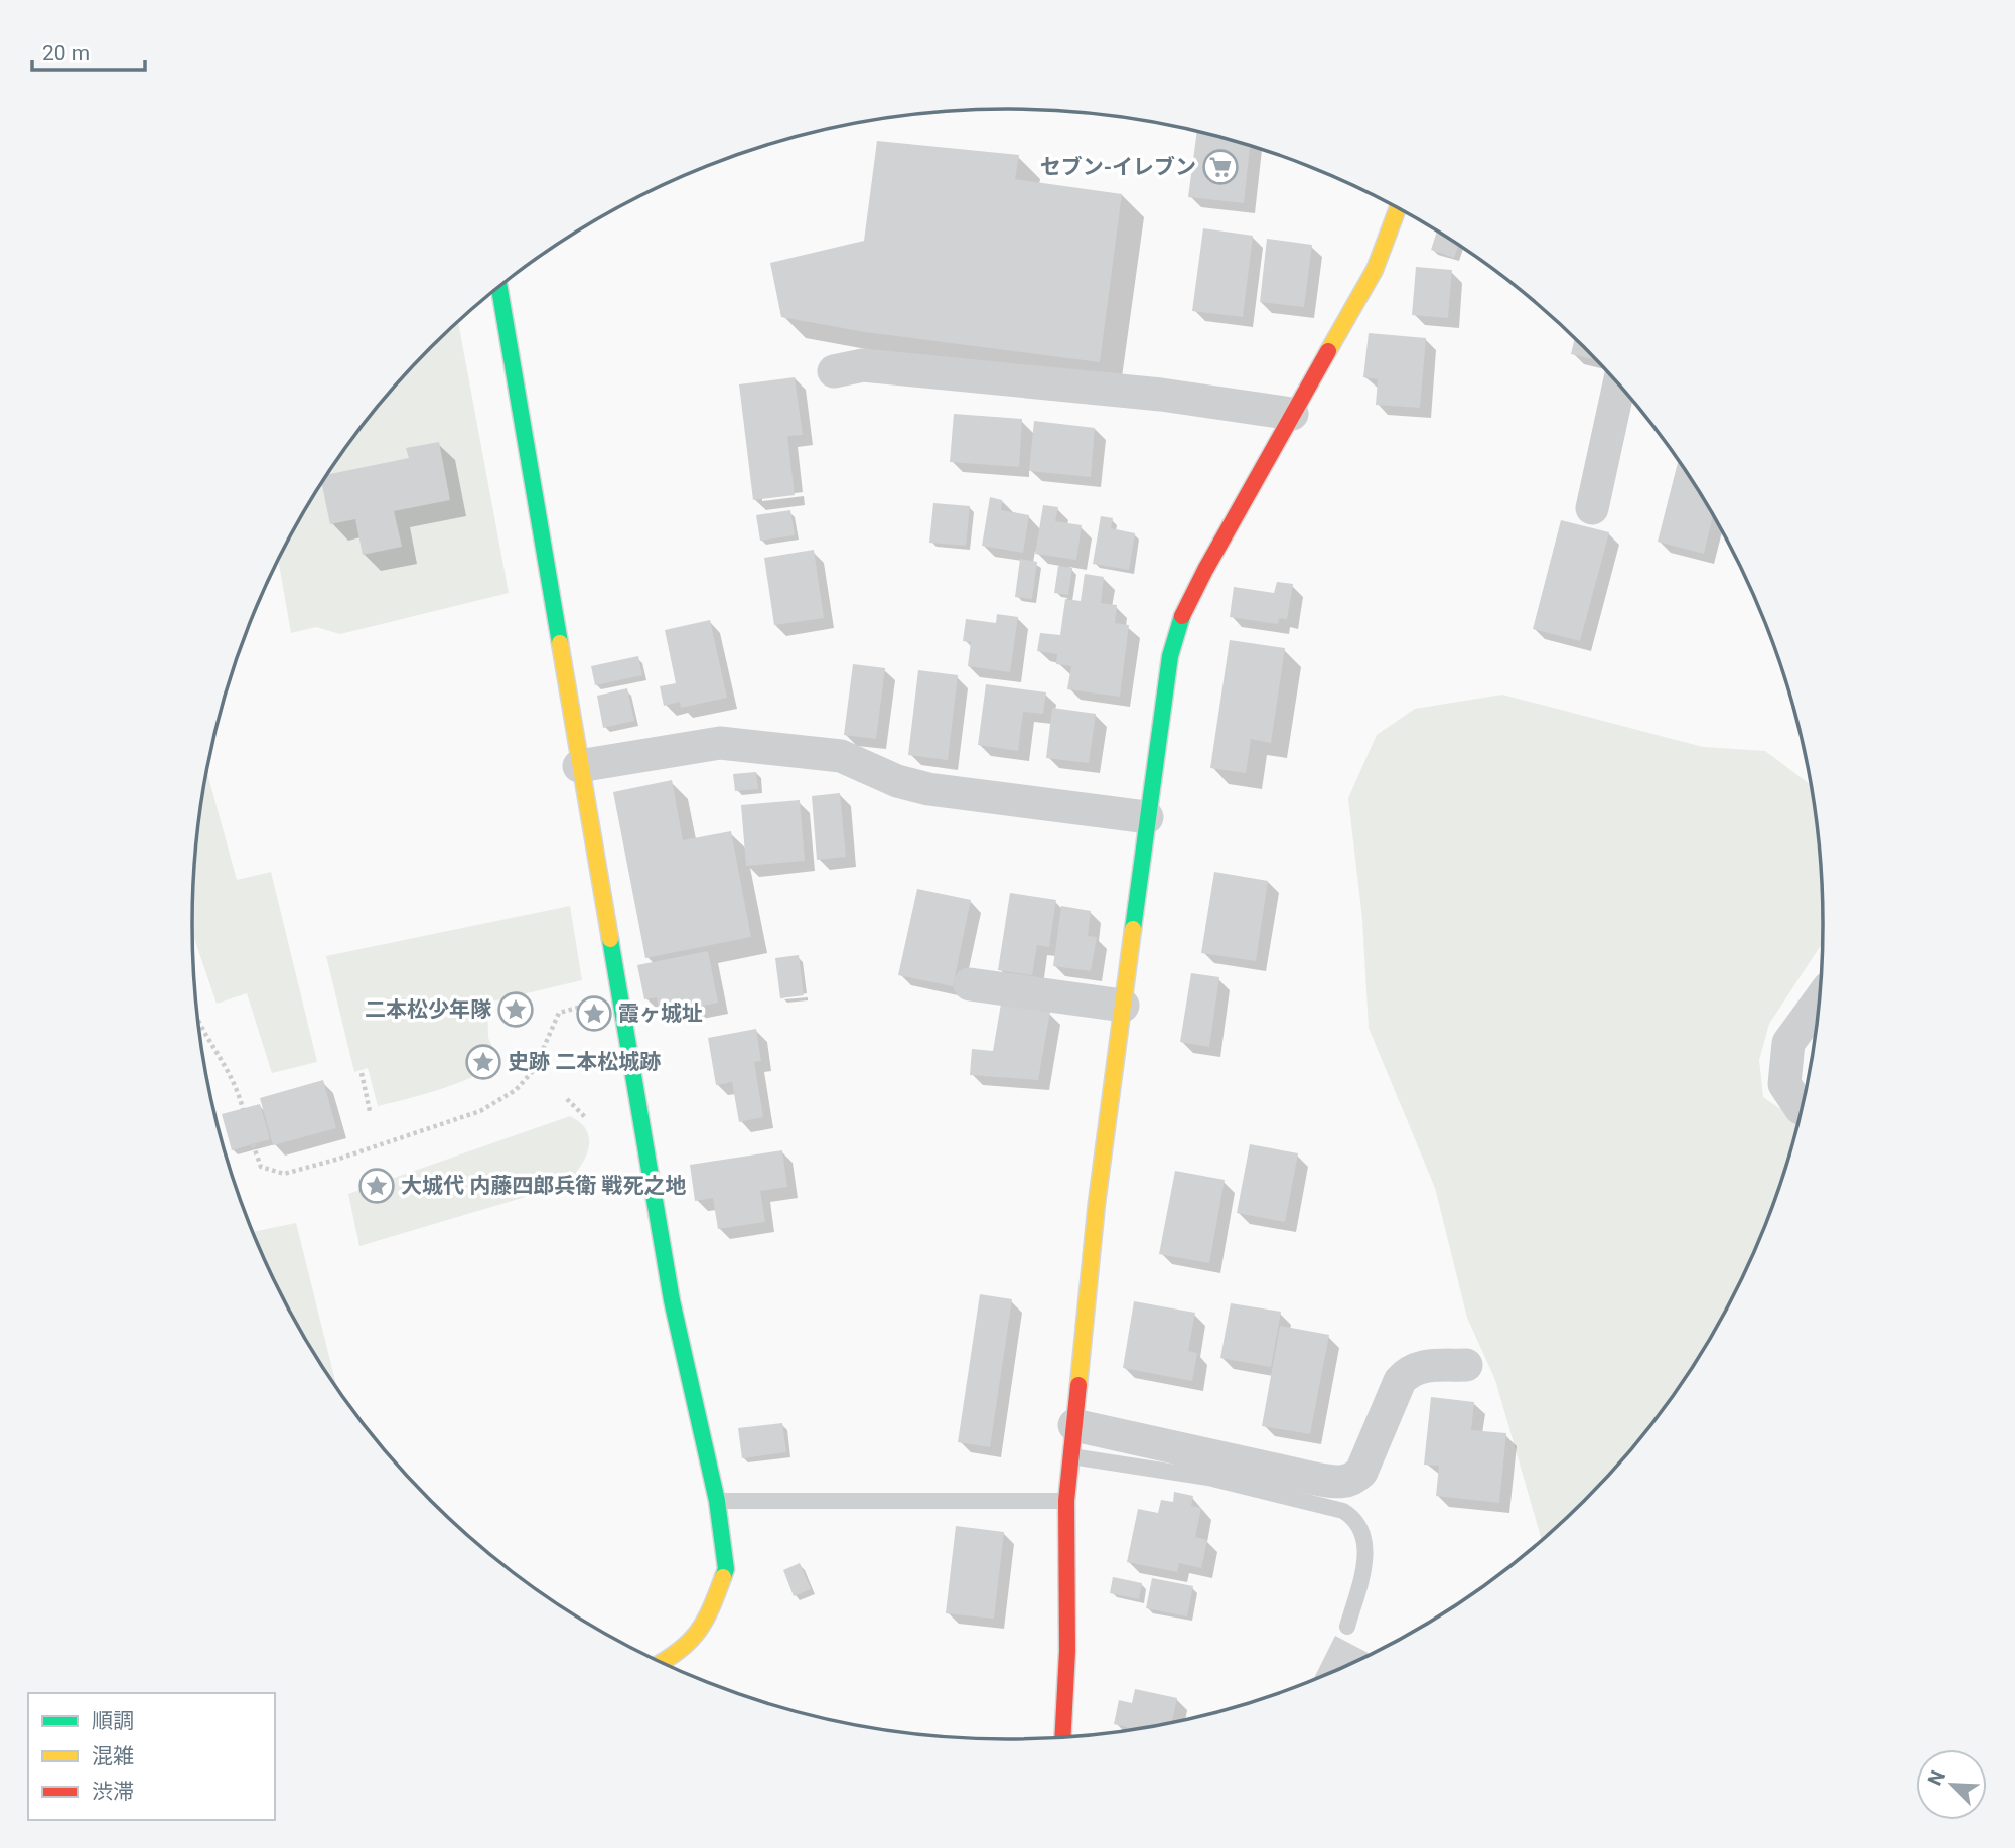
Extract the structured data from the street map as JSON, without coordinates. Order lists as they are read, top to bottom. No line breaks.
{"places":{"supermarket":["セブン-イレブン"],"place":["二本松少年隊","霞ヶ城址","史跡 二本松城跡","大城代 内藤四郎兵衛 戦死之地"]},"legend":["順調","混雑","渋滞"],"scale_bar":"20 m","north":"top left"}
